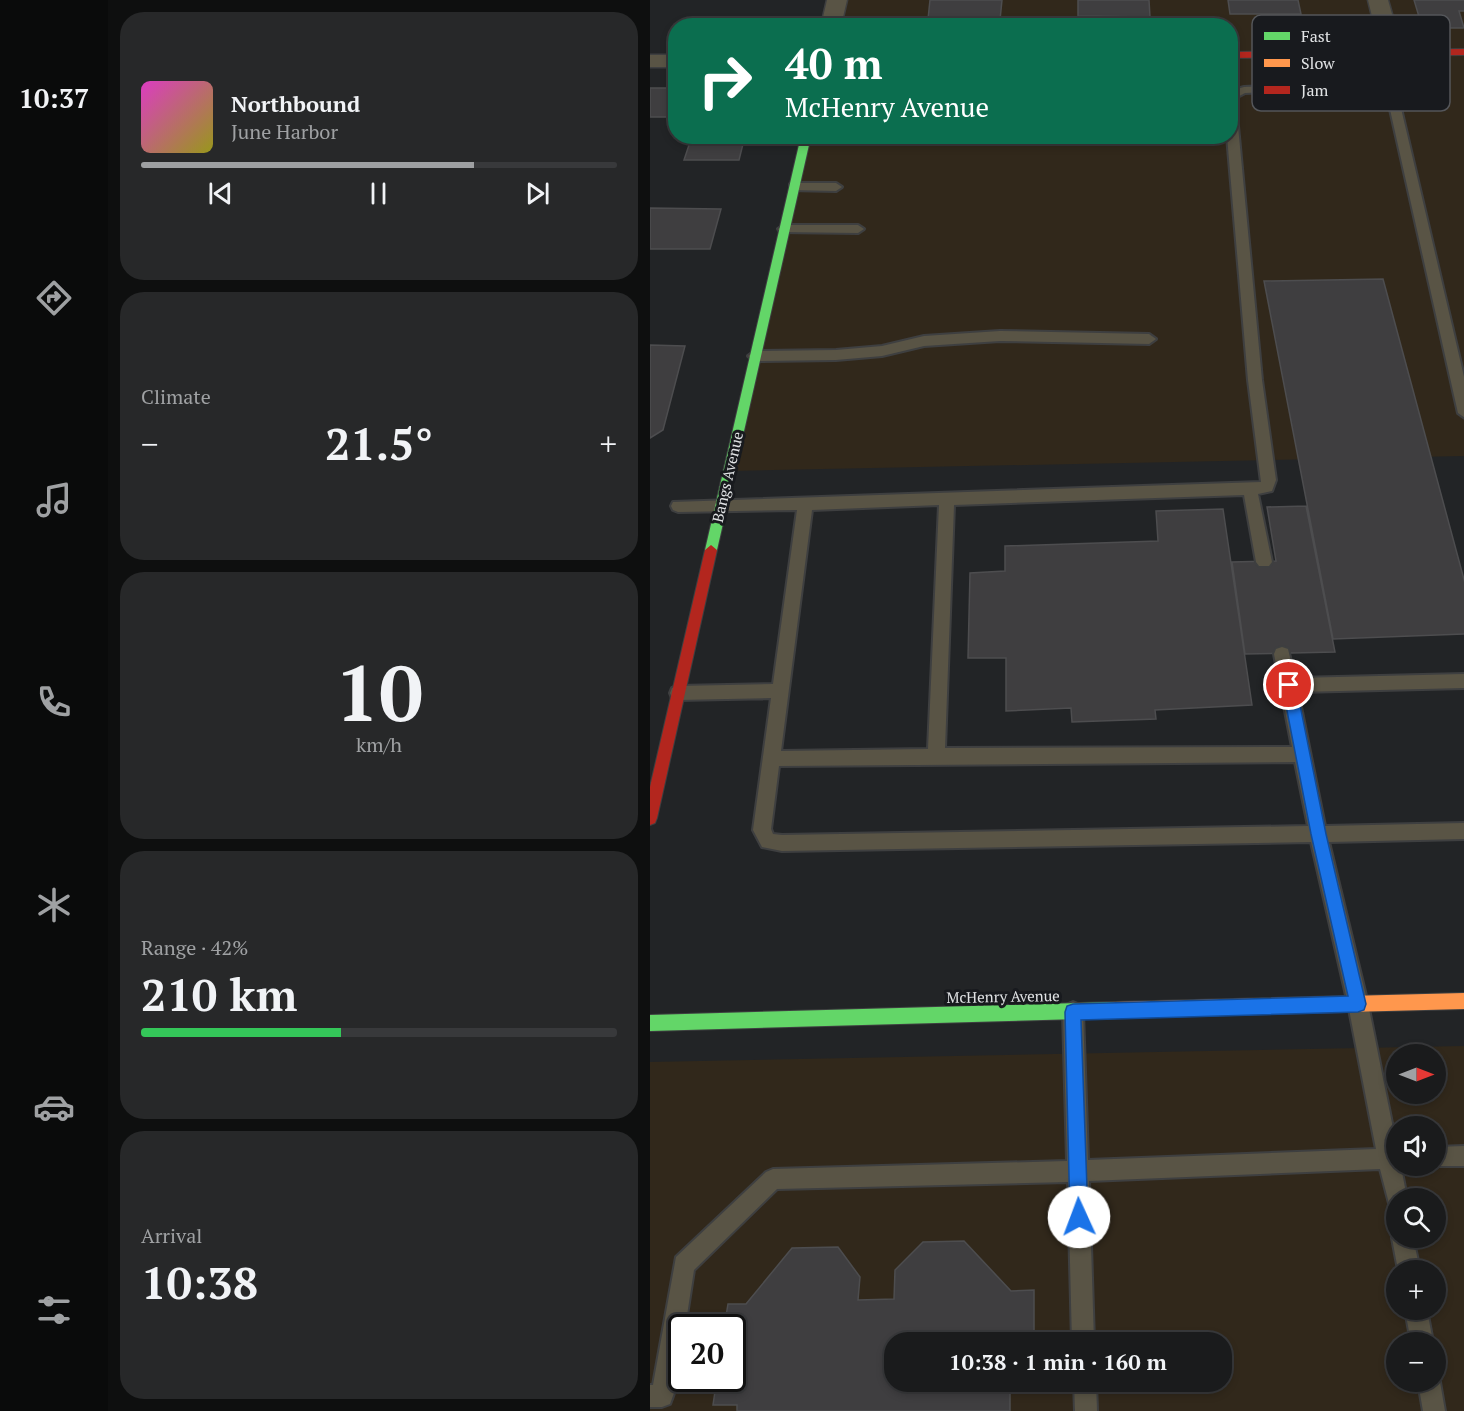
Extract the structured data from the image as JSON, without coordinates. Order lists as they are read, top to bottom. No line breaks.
{"streets":{"street":["Bangs Avenue","McHenry Avenue"]},"legend":["Fast","Slow","Jam"],"north":"right","page":{"tabs":"10:37","turn":["40 m","McHenry Avenue"],"song":["Northbound","June Harbor"],"tile":["Climate",["10","km/h"],["Range · 42%","210 km"],["Arrival","10:38"]],"heat":["−","21.5°","+"],"map_buttons":["+","−"],"limit":"20","trip":"10:38 · 1 min · 160 m"}}
